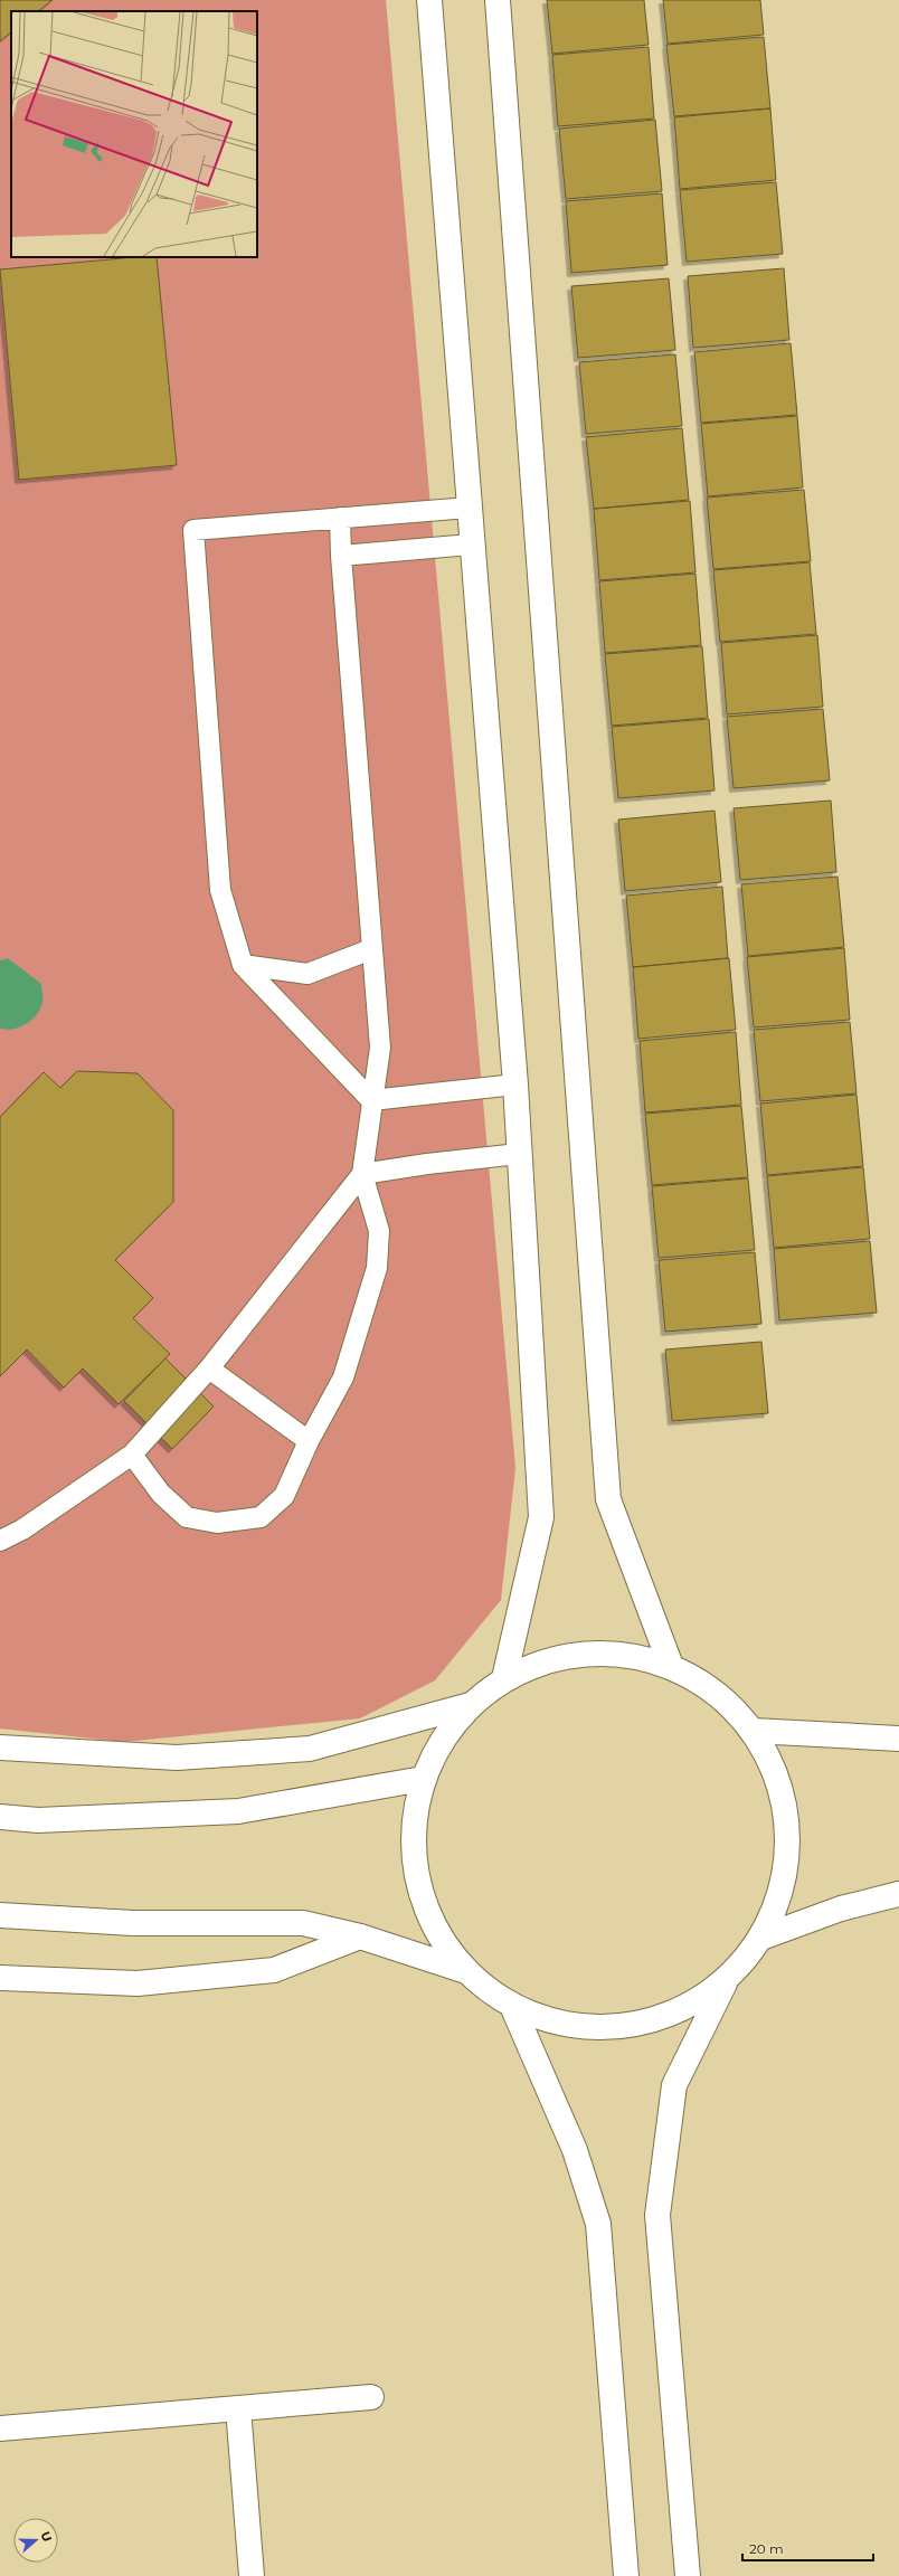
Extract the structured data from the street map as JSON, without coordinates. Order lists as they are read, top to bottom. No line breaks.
{"scale_bar":"20 m","north":"right"}
